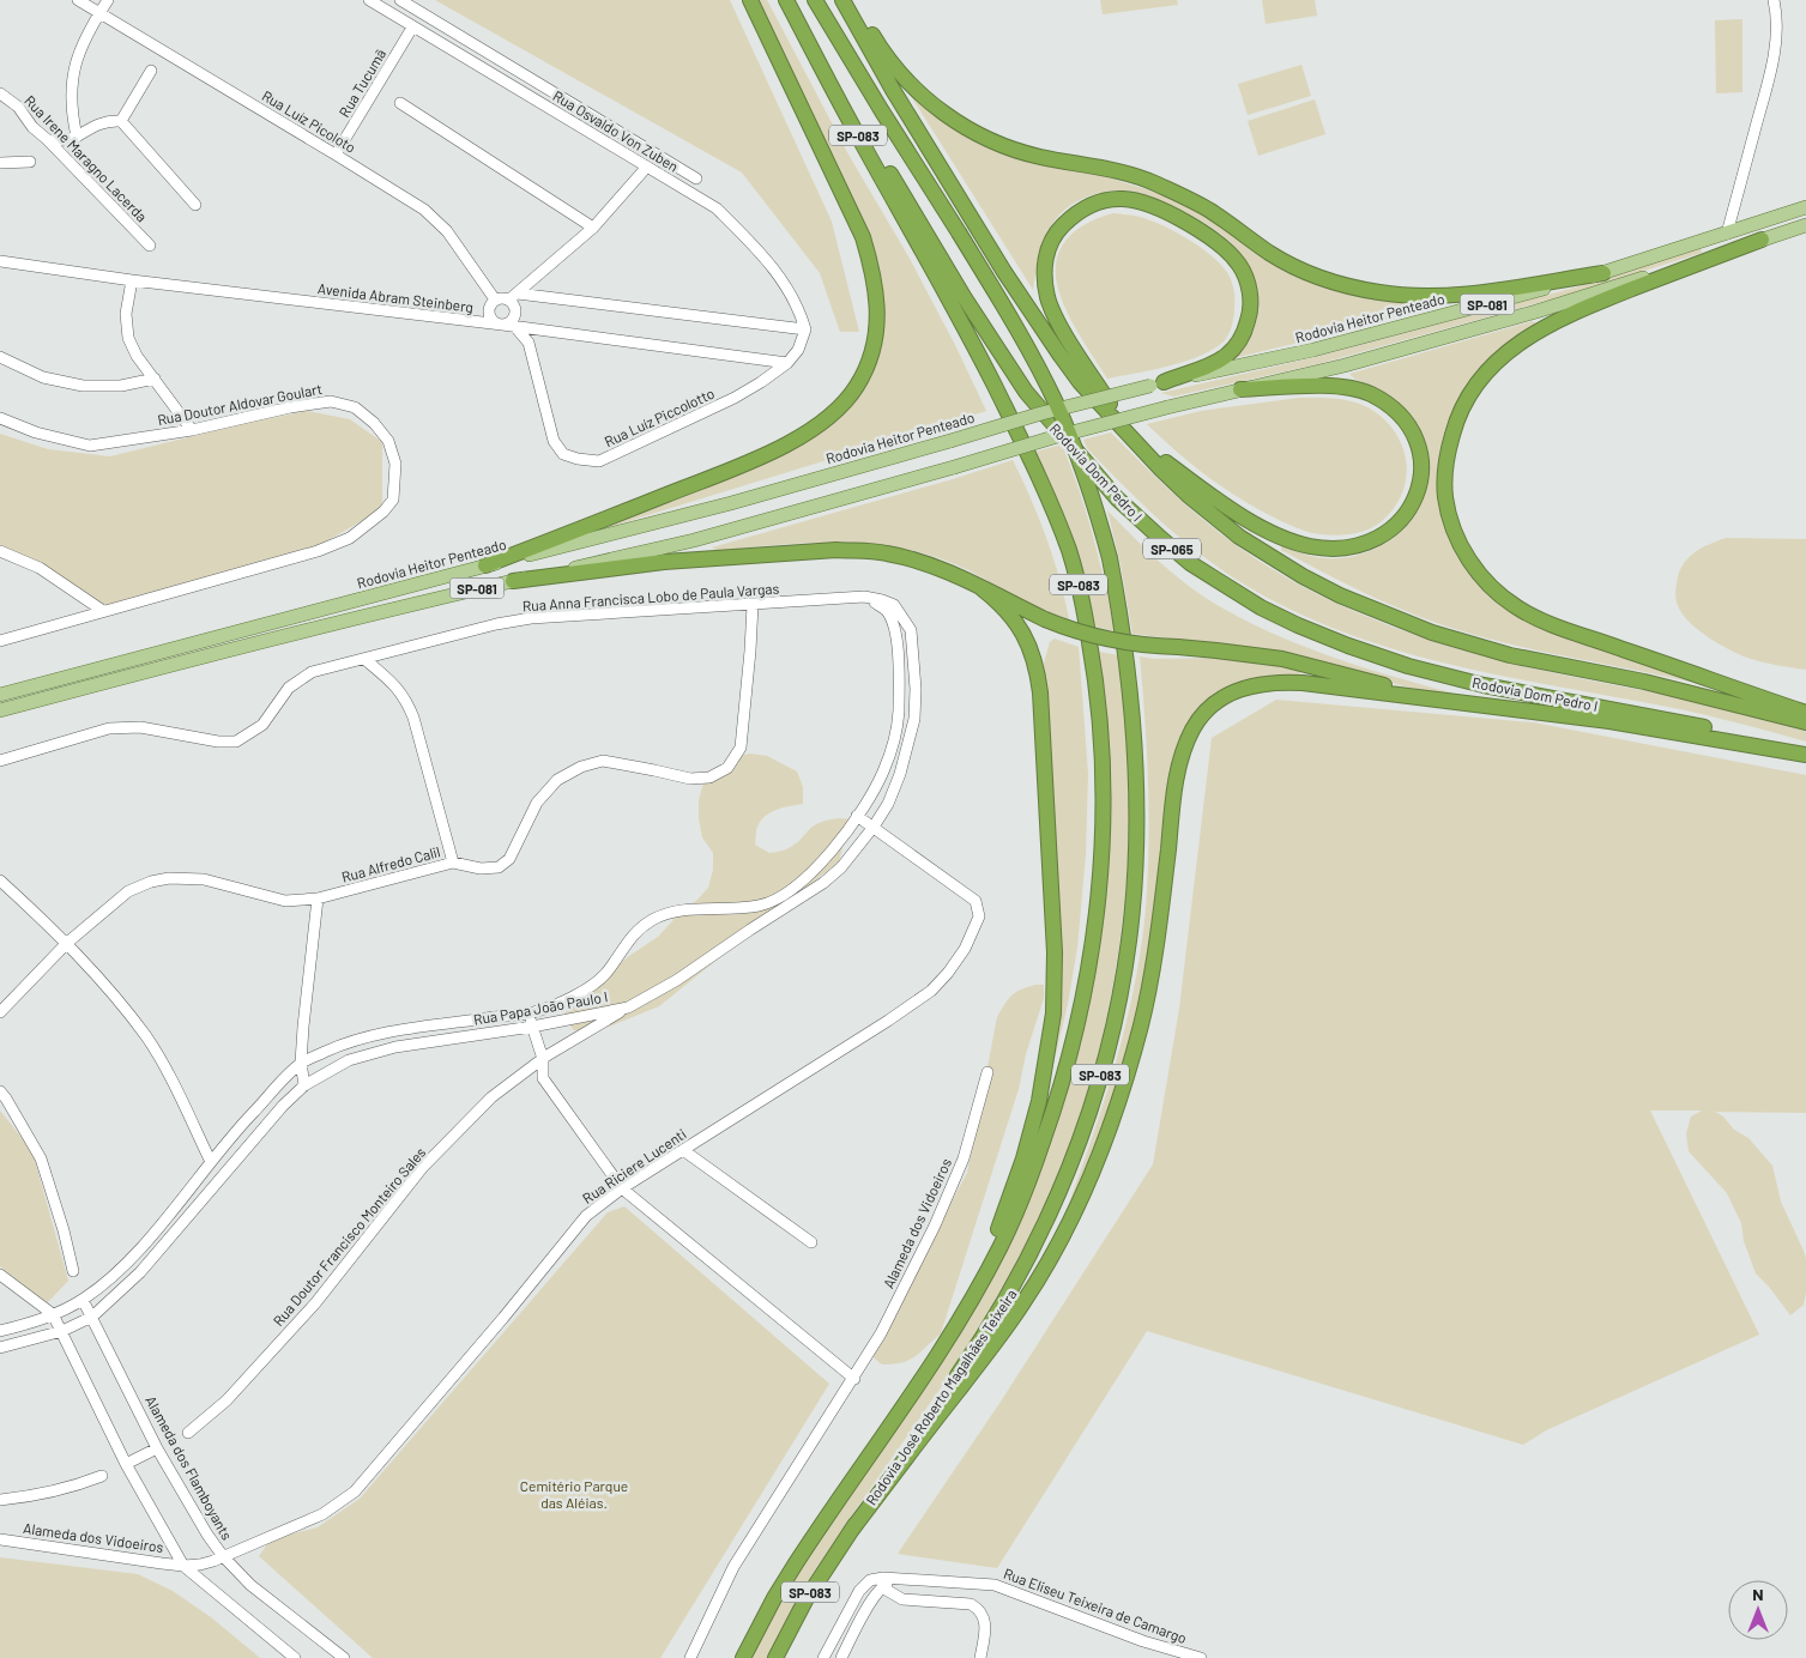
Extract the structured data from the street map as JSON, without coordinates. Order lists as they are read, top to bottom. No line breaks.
{"streets":{"highway":["SP-083","Rodovia Dom Pedro I","SP-065","Rodovia José Roberto Magalhães Teixeira"],"main road":["SP-081","Rodovia Heitor Penteado"],"street":["Rua Tucumã","Rua Luíz Picoloto","Rua Osvaldo Von Zuben","Rua Irene Maragno Lacerda","Avenida Abram Steinberg","Rua Doutor Aldovar Goulart","Rua Luíz Piccolotto","Rua Anna Francisca Lobo de Paula Vargas","Rua Alfredo Calil","Rua Papa João Paulo I","Rua Riciere Lucenti","Alameda dos Vidoeiros","Rua Doutor Francisco Monteiro Sales","Alameda dos Flamboyants","Rua Eliseu Teixeira de Camargo"]},"crossings":[["Rua Tucumã","Rua Luíz Picoloto"],["Rua Tucumã","Rua Osvaldo Von Zuben"],["Rua Luíz Picoloto","Avenida Abram Steinberg"],["Avenida Abram Steinberg","Rua Luíz Piccolotto"],["Rodovia Dom Pedro I","Rodovia José Roberto Magalhães Teixeira"],["Rua Anna Francisca Lobo de Paula Vargas","Rua Alfredo Calil"],["Rua Anna Francisca Lobo de Paula Vargas","Rua Papa João Paulo I"],["Rua Papa João Paulo I","Rua Riciere Lucenti"],["Rua Papa João Paulo I","Rua Doutor Francisco Monteiro Sales"],["Rua Papa João Paulo I","Alameda dos Flamboyants"],["Rua Riciere Lucenti","Alameda dos Vidoeiros"],["Rua Riciere Lucenti","Alameda dos Flamboyants"]],"parks":["Cemitério Parque das Aléias."],"north":"top"}
